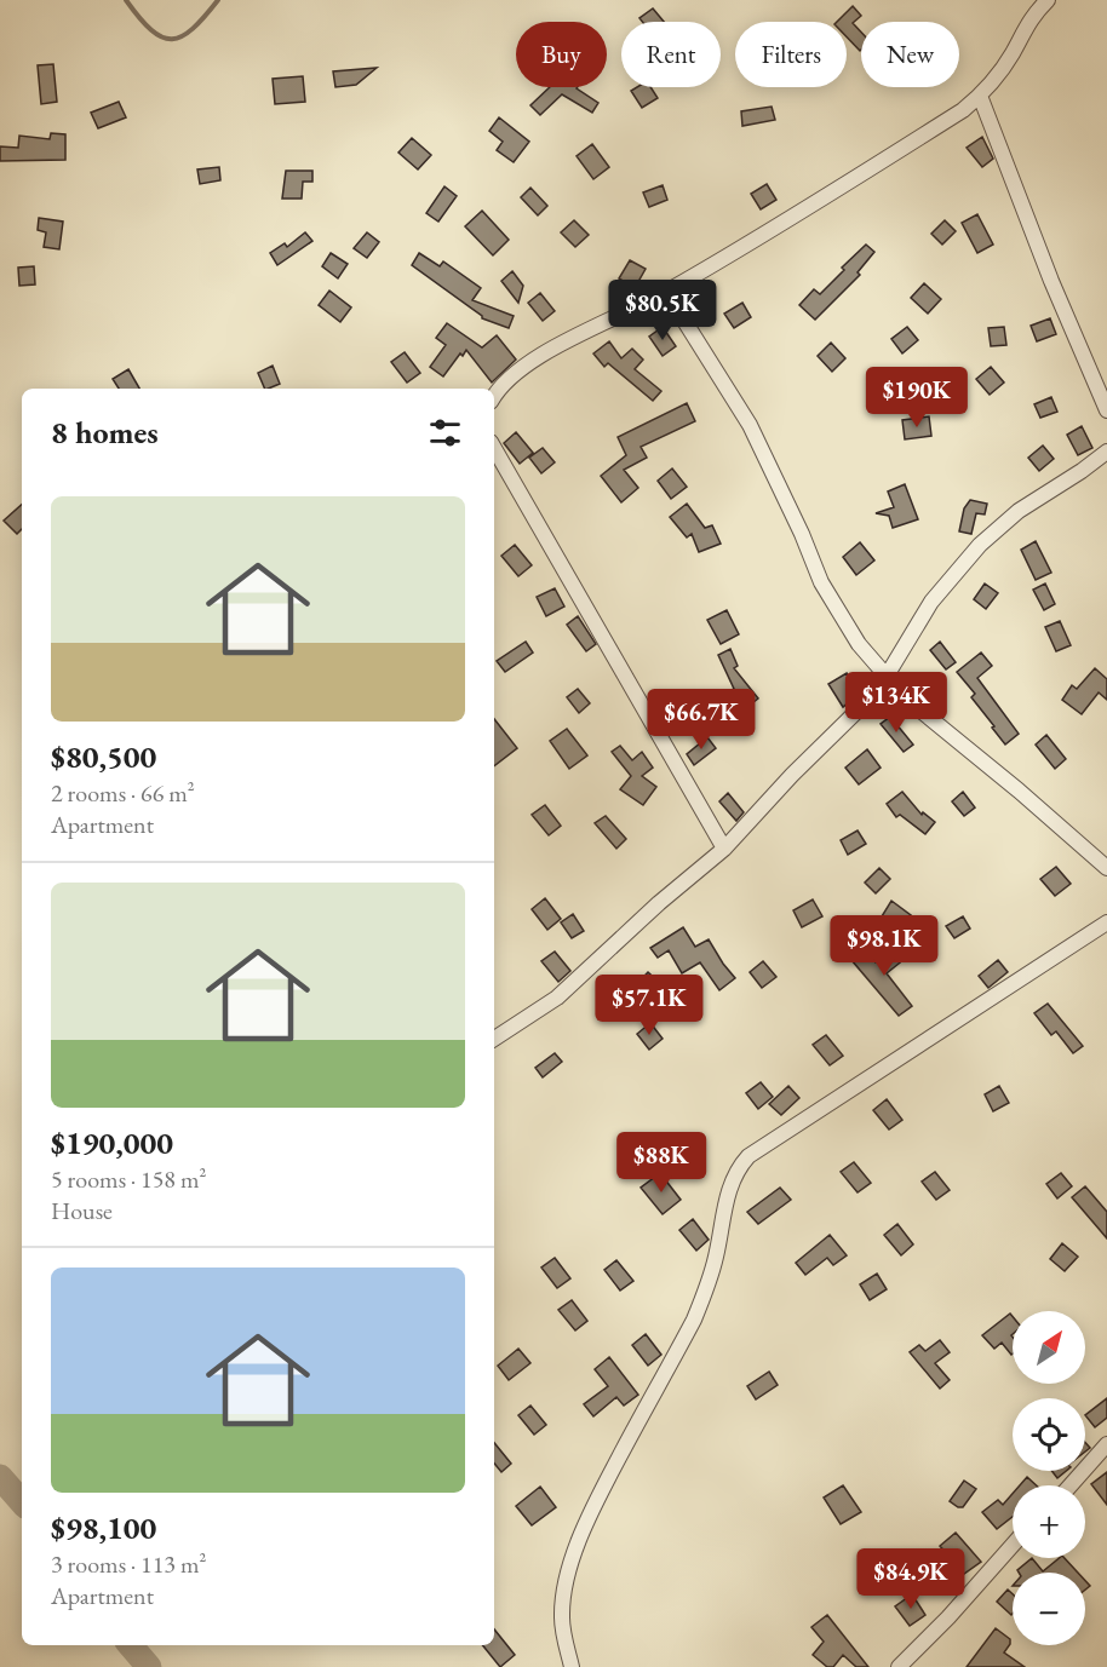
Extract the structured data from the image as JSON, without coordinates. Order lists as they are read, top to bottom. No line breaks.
{"north":"top right","page":{"chip":["Buy","Rent","Filters","New"],"price":["$80.5K","$190K","$134K","$66.7K","$98.1K","$57.1K","$88K","$84.9K"],"heading":"8 homes","list":[{"name":"$80,500","note":"2 rooms · 66 m² · Apartment"},{"name":"$190,000","note":"5 rooms · 158 m² · House"},{"name":"$98,100","note":"3 rooms · 113 m² · Apartment"}],"map_buttons":["+","−"]}}
